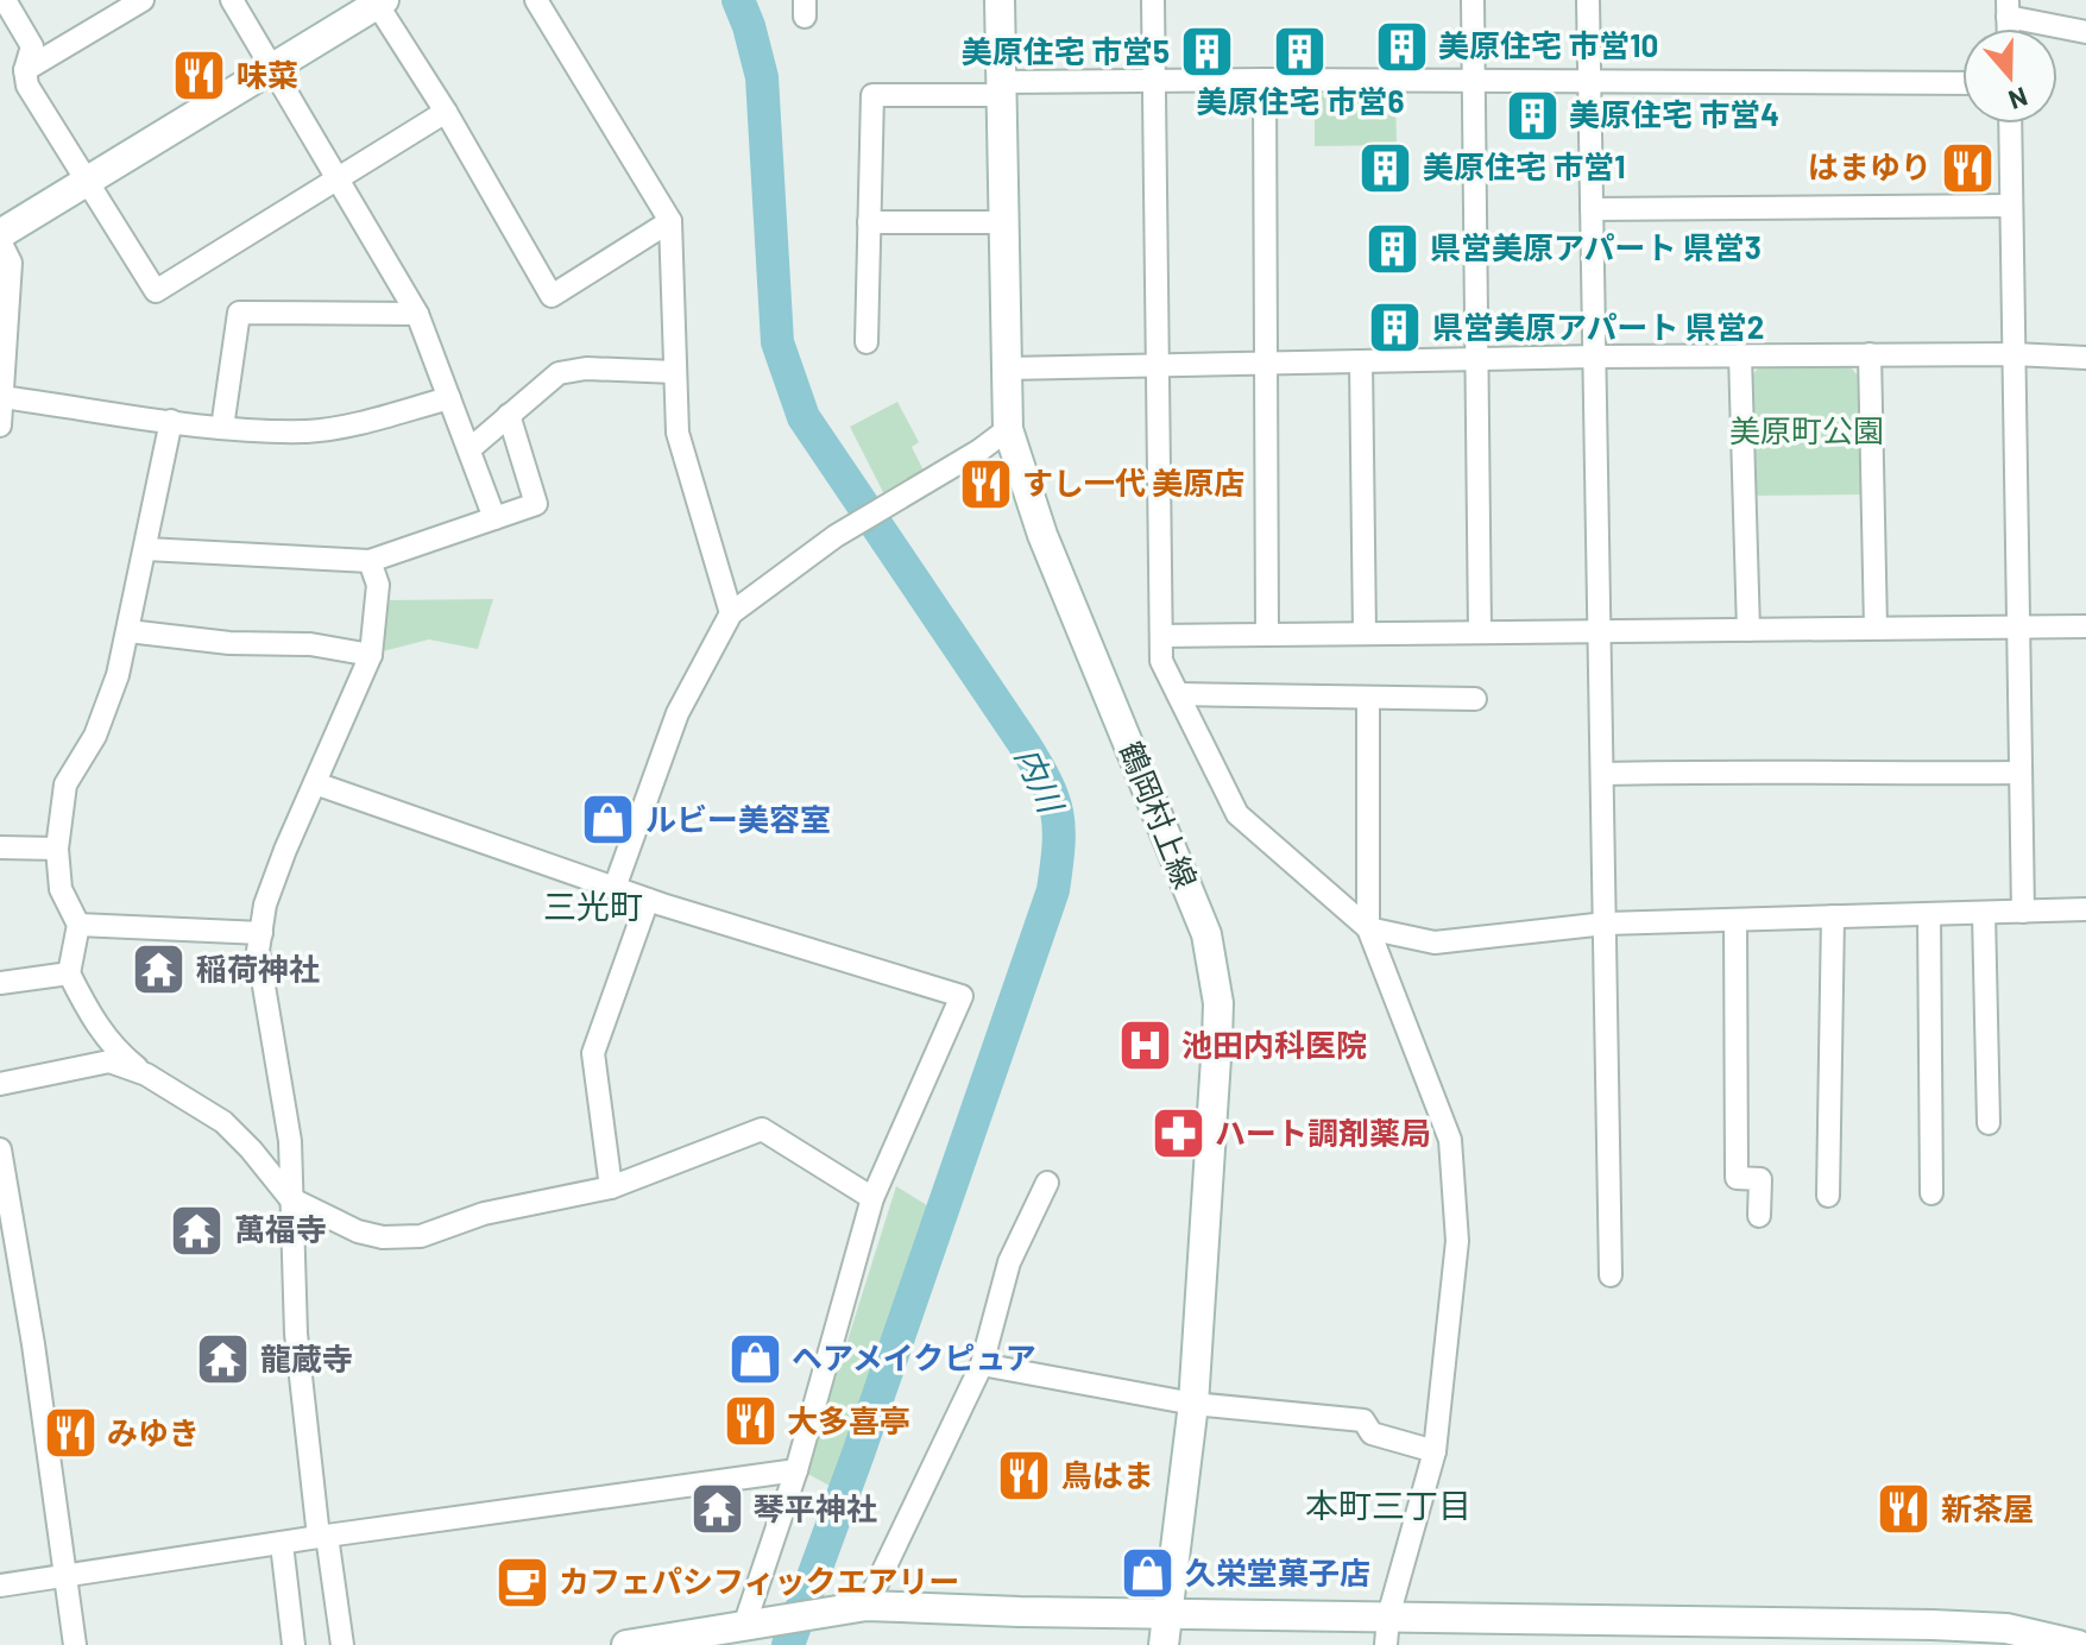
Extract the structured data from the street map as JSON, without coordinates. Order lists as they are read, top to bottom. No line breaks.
{"streets":{"street":["鶴岡村上線"]},"districts":["三光町","本町三丁目"],"water":["内川"],"parks":["美原町公園"],"places":{"building":["美原住宅 市営10","美原住宅 市営6","美原住宅 市営5","美原住宅 市営4","美原住宅 市営1","県営美原アパート 県営3","県営美原アパート 県営2"],"restaurant":["味菜","はまゆり","すし一代 美原店","大多喜亭","みゆき","鳥はま","新茶屋"],"shop":["ルビー美容室","ヘアメイクピュア","久栄堂菓子店"],"temple":["稲荷神社","萬福寺","龍蔵寺","琴平神社"],"hospital":["池田内科医院"],"pharmacy":["ハート調剤薬局"],"cafe":["カフェパシフィックエアリー"]},"north":"bottom"}
